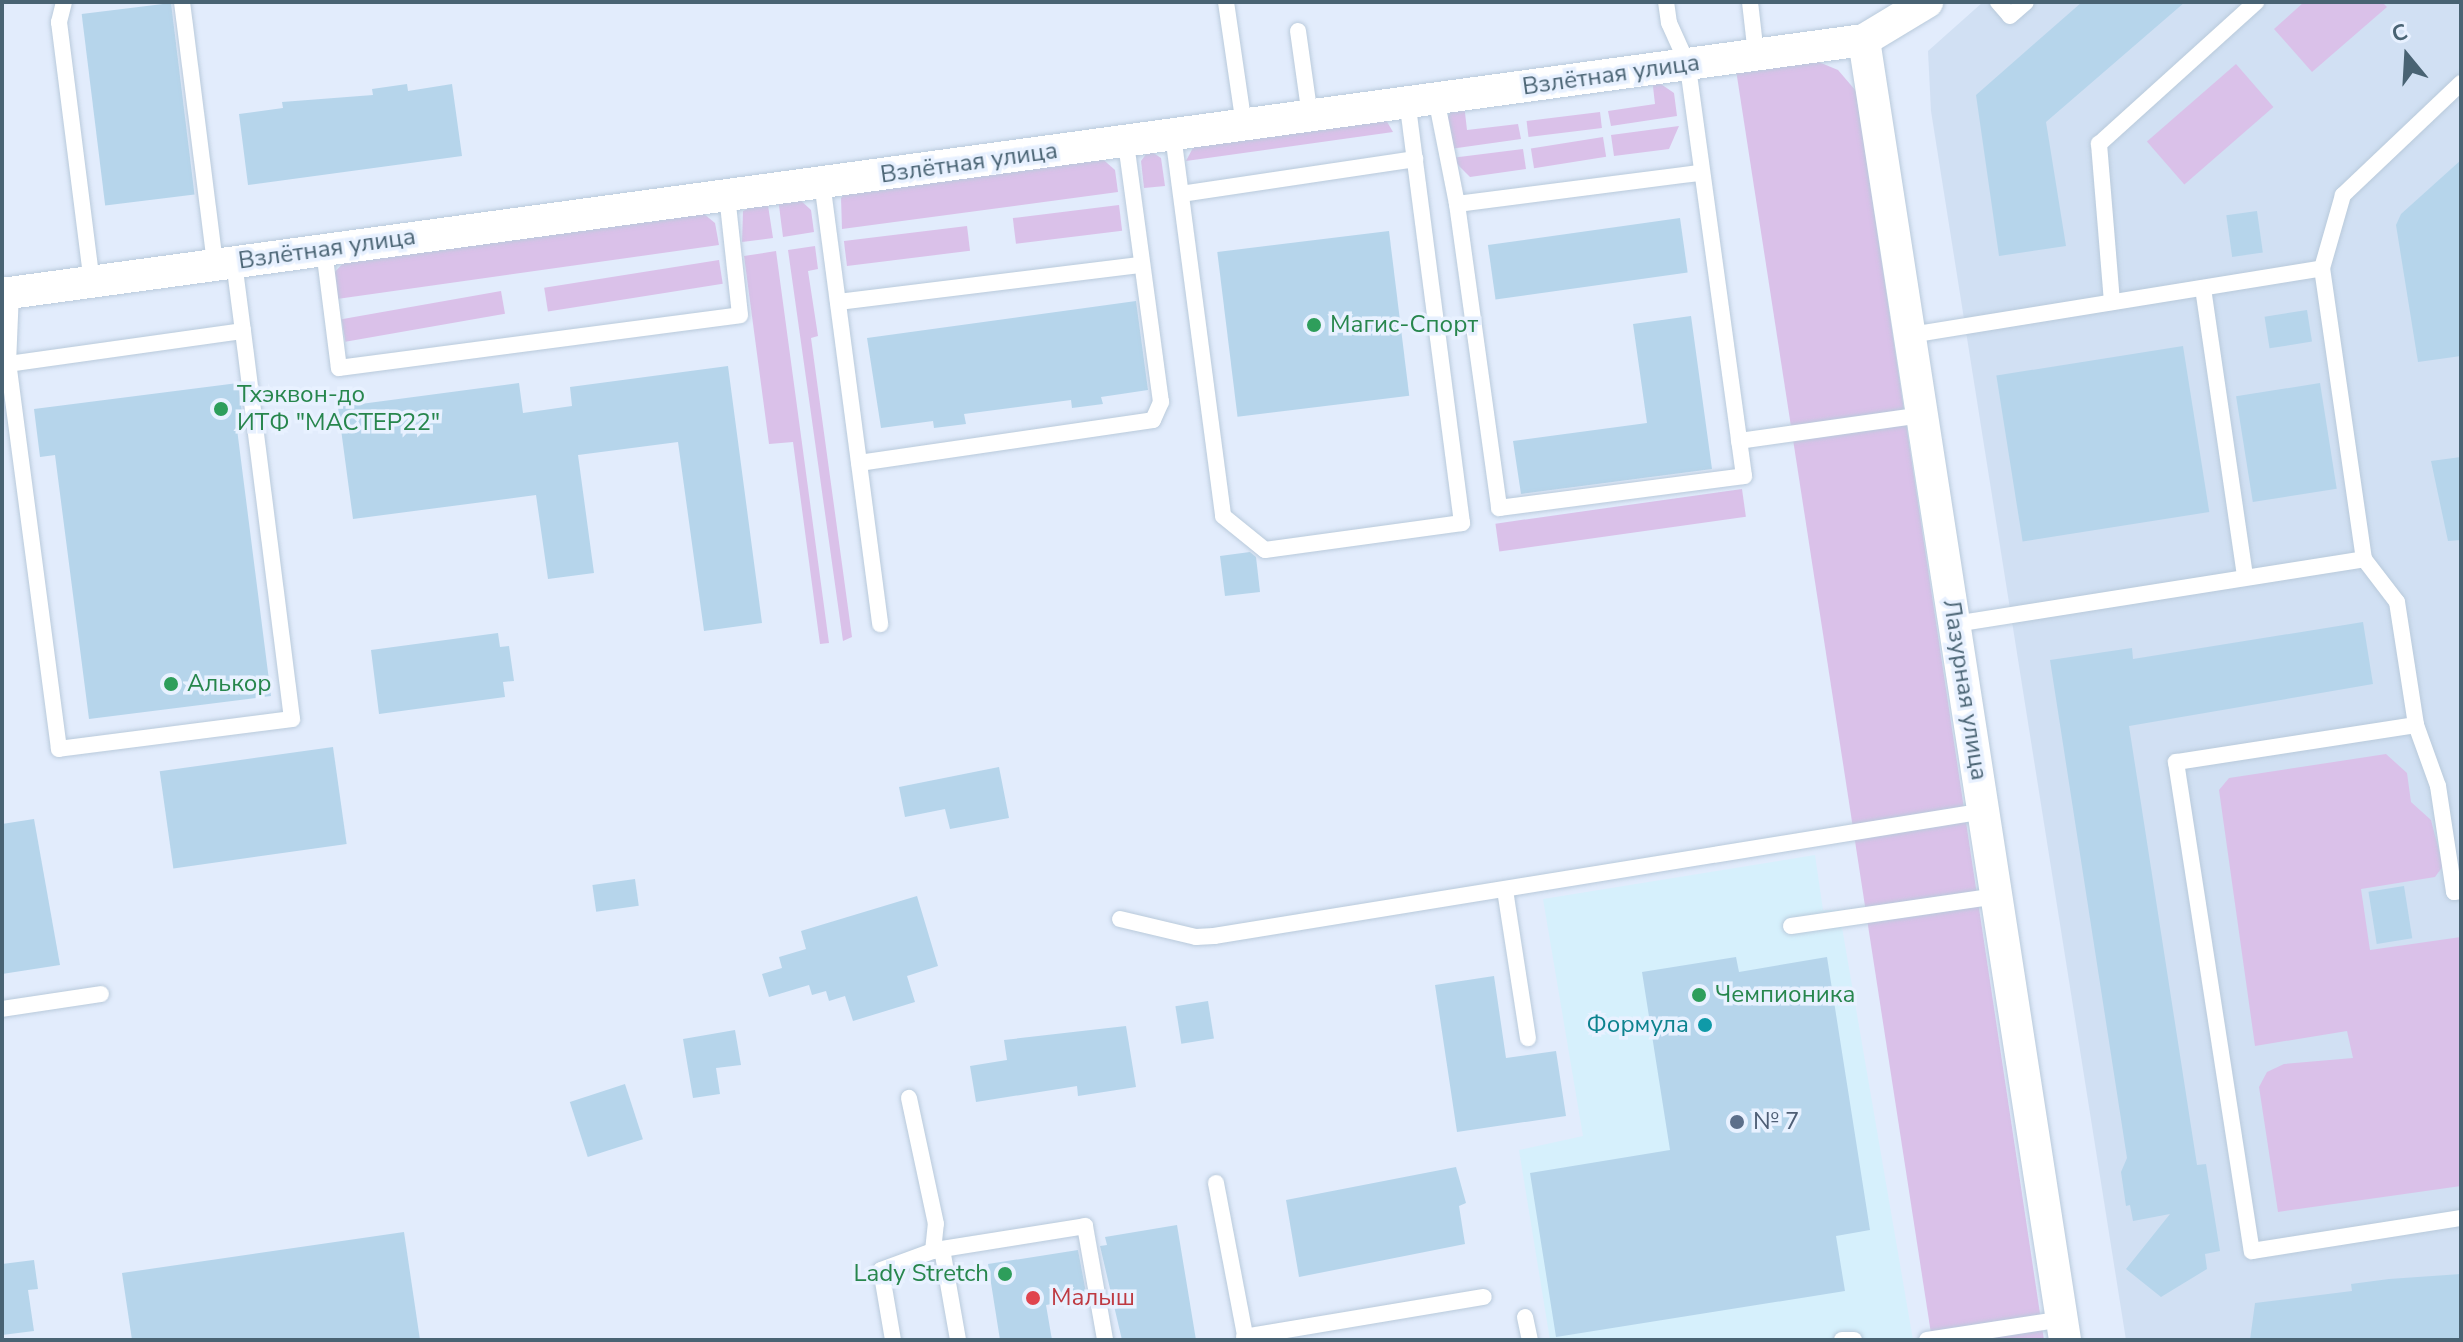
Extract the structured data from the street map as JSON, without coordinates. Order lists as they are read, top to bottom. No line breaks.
{"streets":{"street":["Взлётная улица","Лазурная улица"]},"crossings":[["Взлётная улица","Лазурная улица"]],"places":["Магис-Спорт","Тхэквон-до ИТФ \"МАСТЕР22\"","Алькор","Чемпионика","Формула","№ 7","Lady Stretch","Малыш"],"north":"top"}
